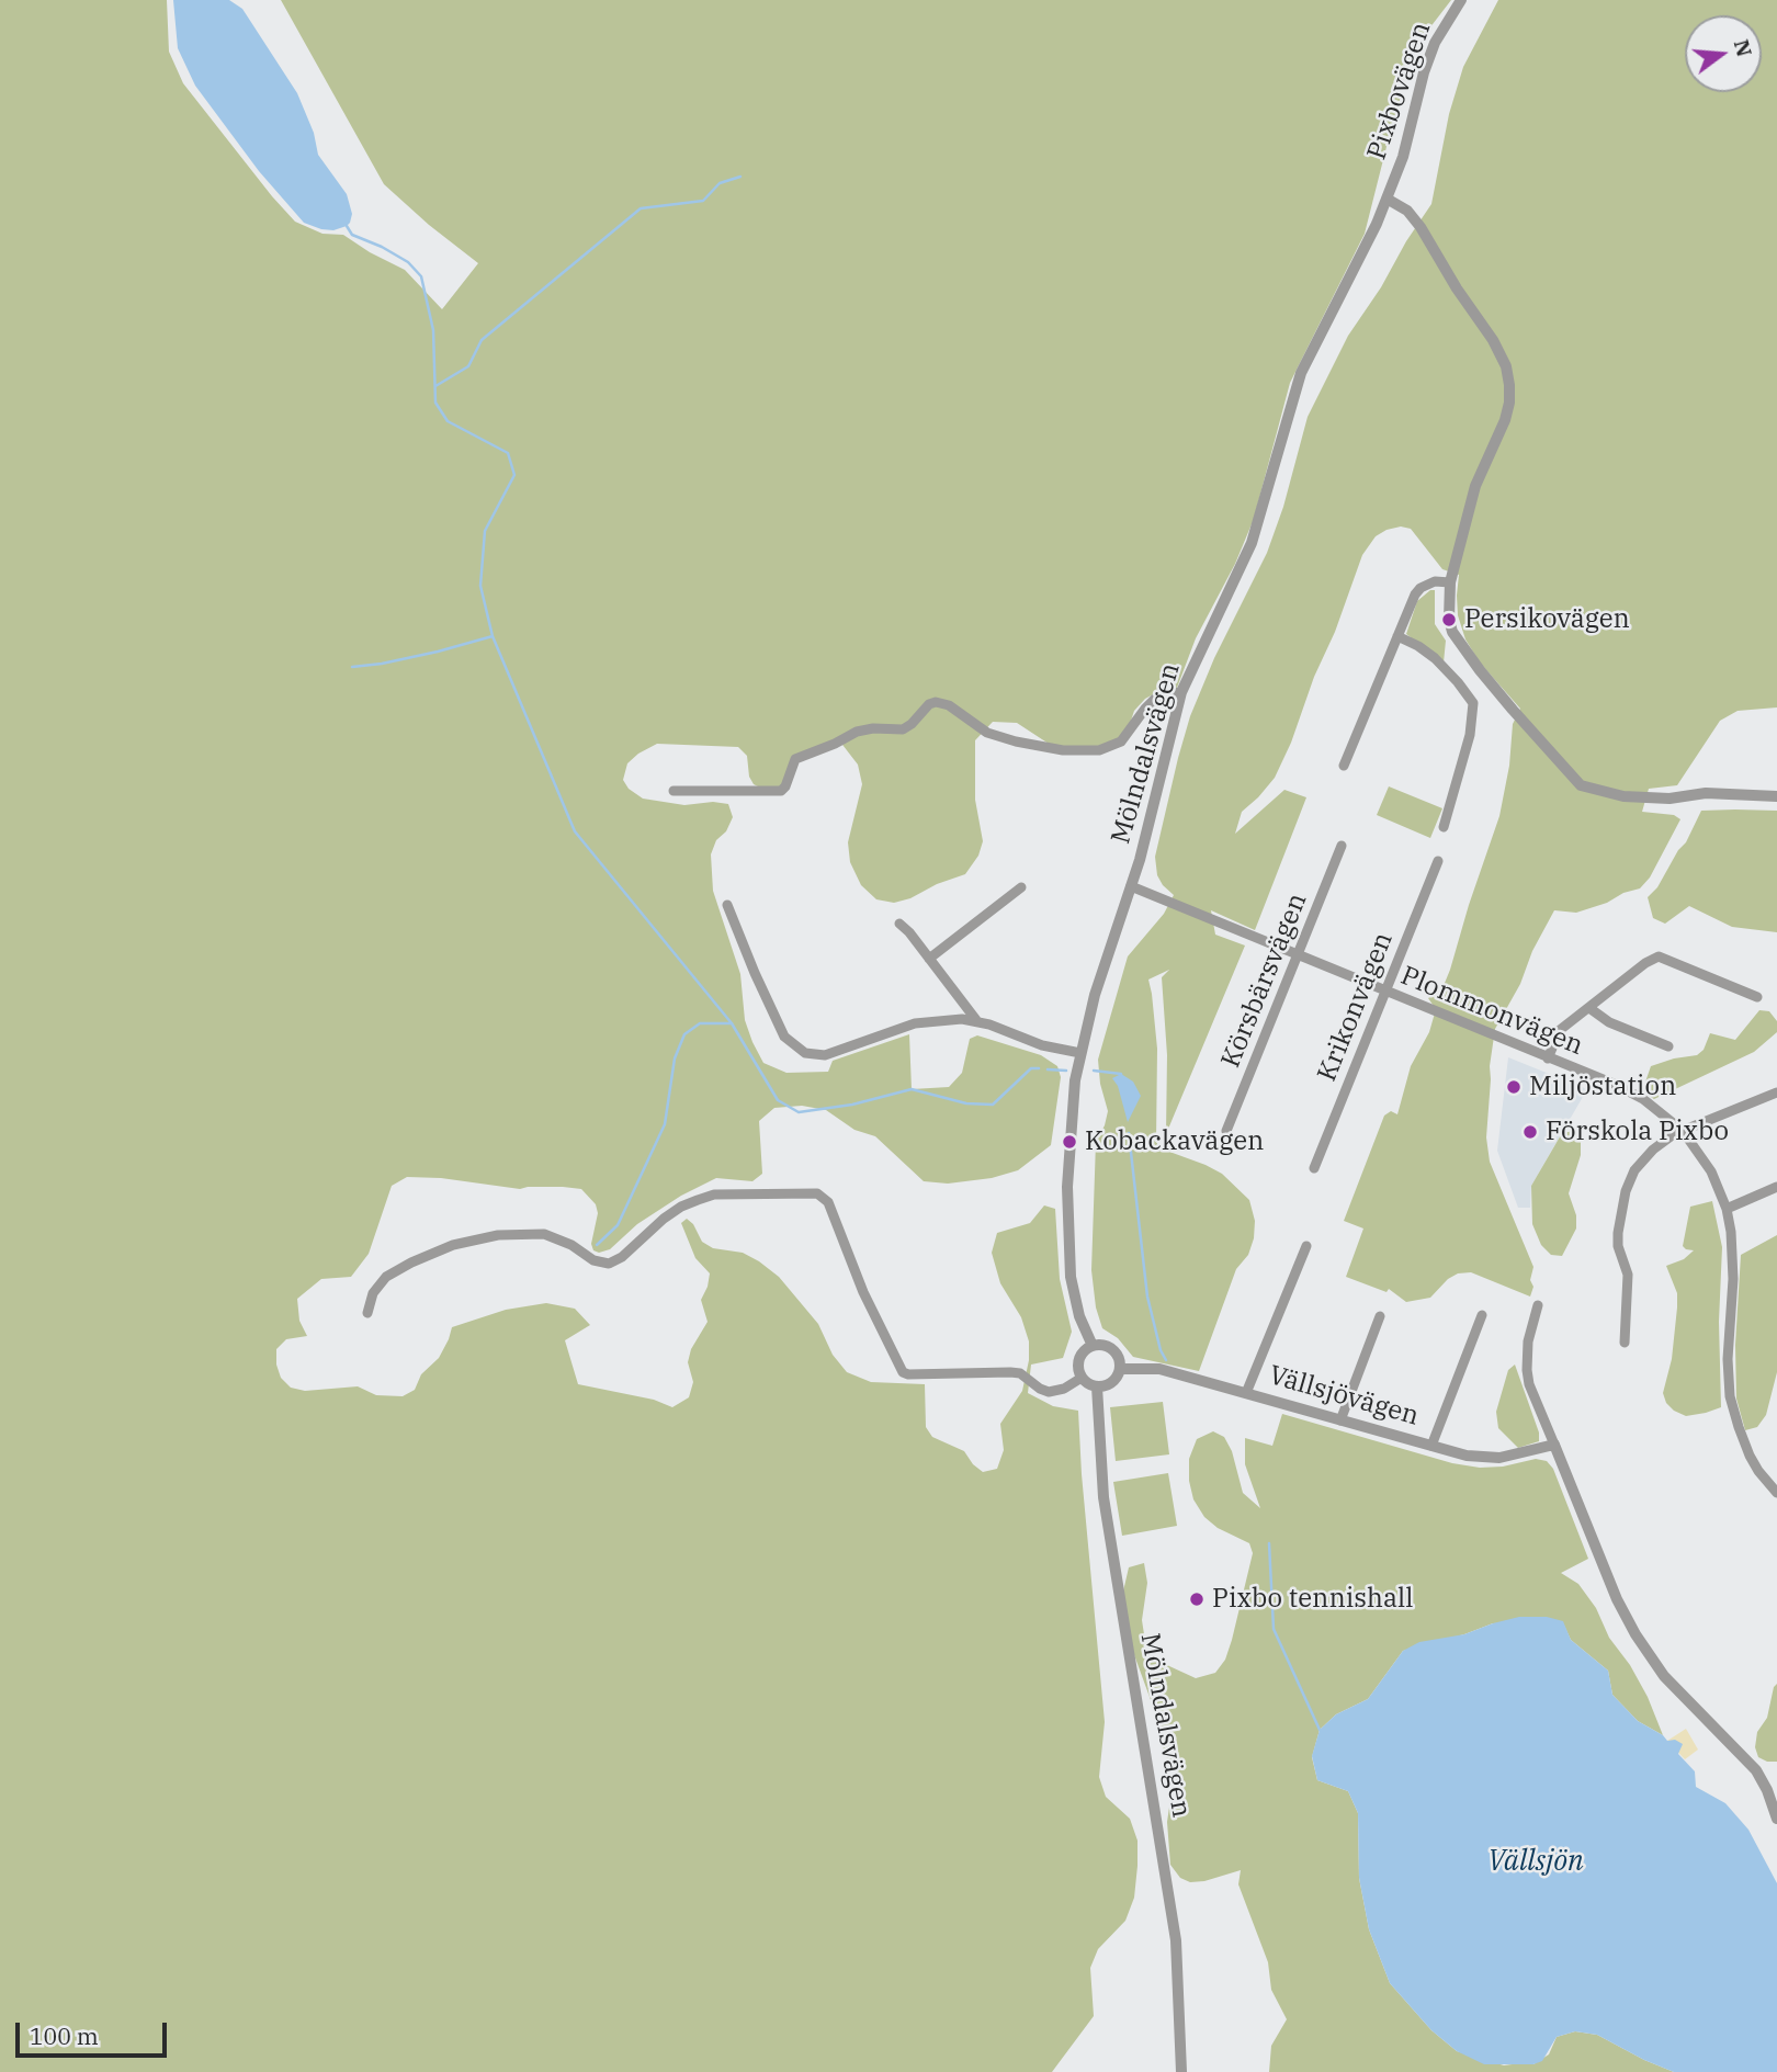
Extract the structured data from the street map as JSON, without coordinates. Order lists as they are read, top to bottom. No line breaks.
{"streets":{"street":["Pixbovägen","Mölndalsvägen","Körsbärsvägen","Krikonvägen","Plommonvägen","Vällsjövägen"]},"crossings":[["Pixbovägen","Mölndalsvägen"],["Mölndalsvägen","Plommonvägen"],["Mölndalsvägen","Vällsjövägen"],["Körsbärsvägen","Plommonvägen"],["Krikonvägen","Plommonvägen"]],"water":["Vällsjön"],"places":["Persikovägen","Miljöstation","Förskola Pixbo","Kobackavägen","Pixbo tennishall"],"scale_bar":"100 m","north":"right"}
